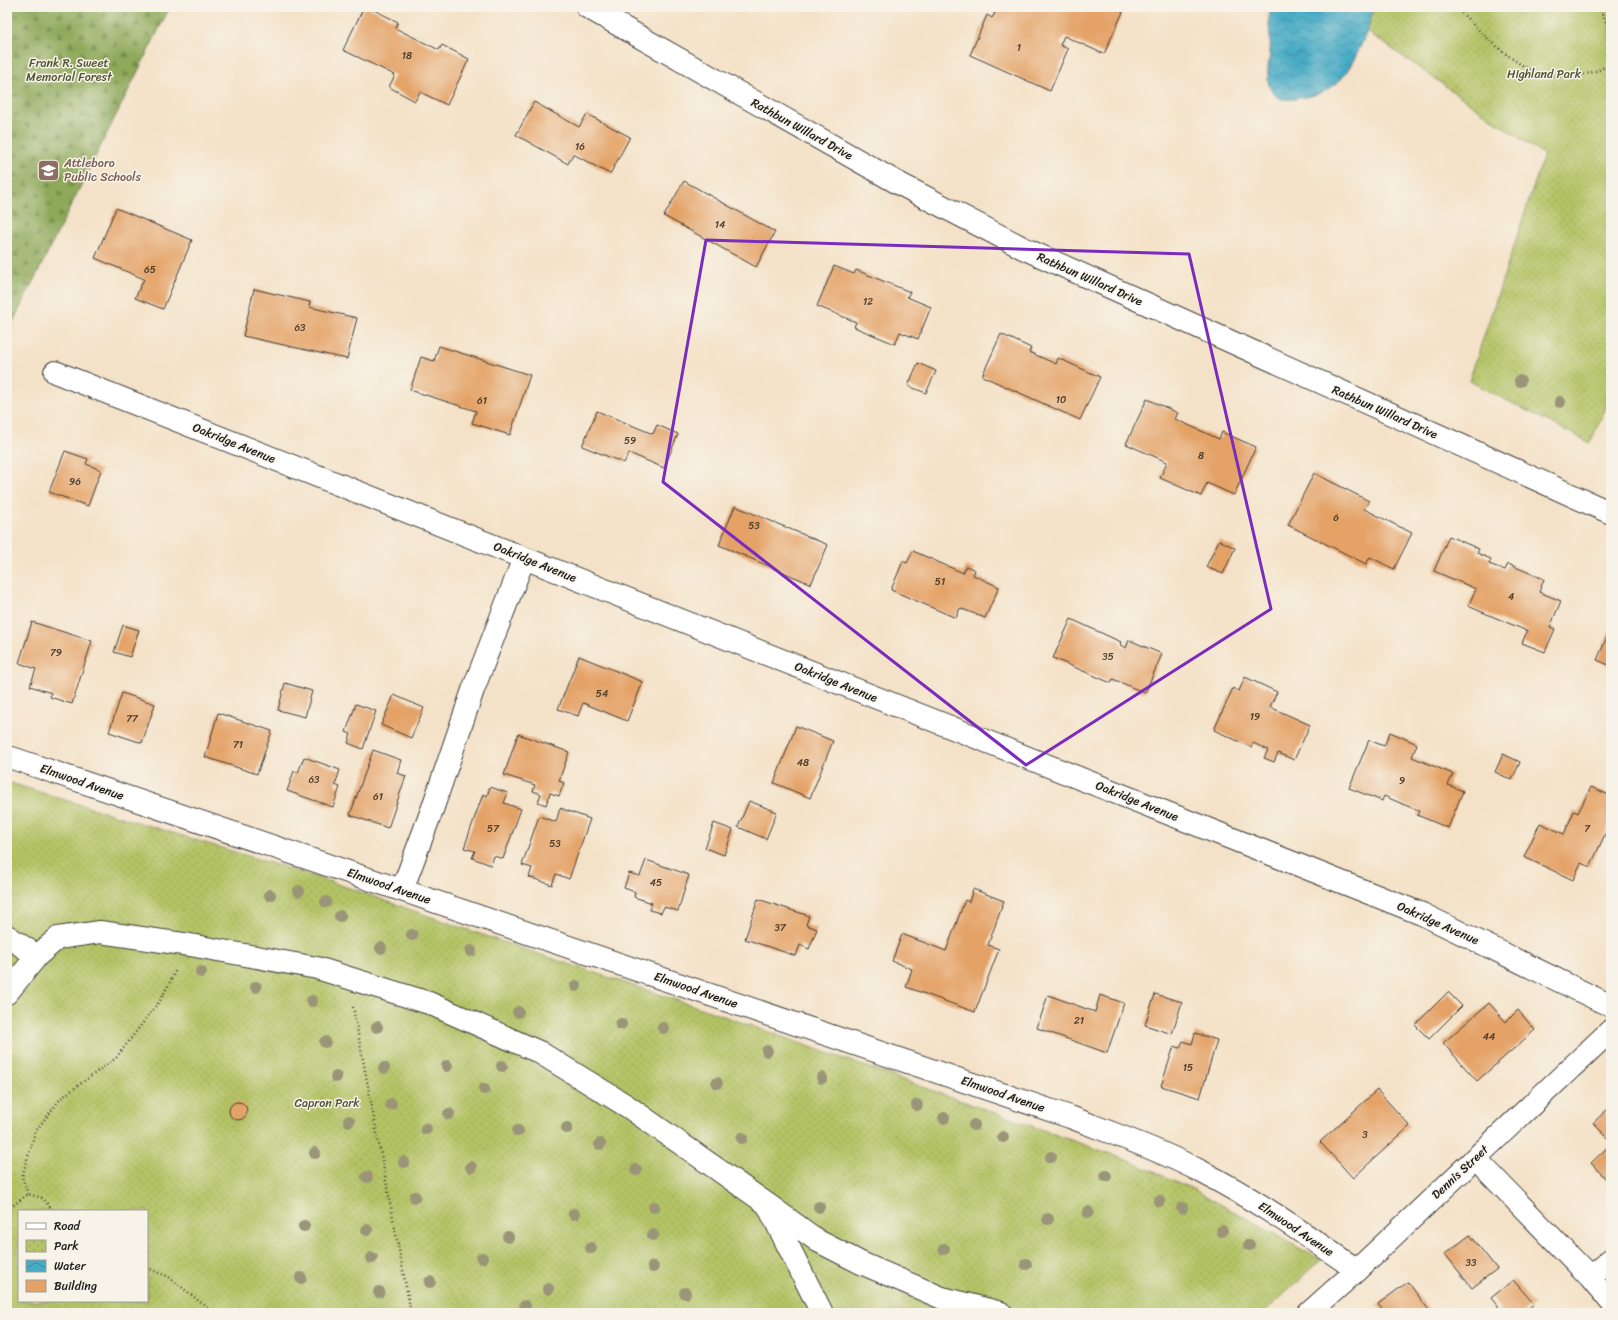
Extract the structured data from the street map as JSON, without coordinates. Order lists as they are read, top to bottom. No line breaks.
{"streets":{"street":["Rathbun Willard Drive","Oakridge Avenue","Elmwood Avenue","Dennis Street"]},"crossings":[["Elmwood Avenue","Dennis Street"]],"parks":["Frank R. Sweet Memorial Forest","Highland Park","Capron Park"],"places":{"school or university":["Attleboro Public Schools"]},"house_numbers":["1","18","16","14","65","12","63","10","61","59","8","96","6","53","51","4","79","35","54","19","77","71","48","63","9","61","57","7","53","45","37","21","44","15","3","33"],"legend":["Road","Park","Water","Building"]}
